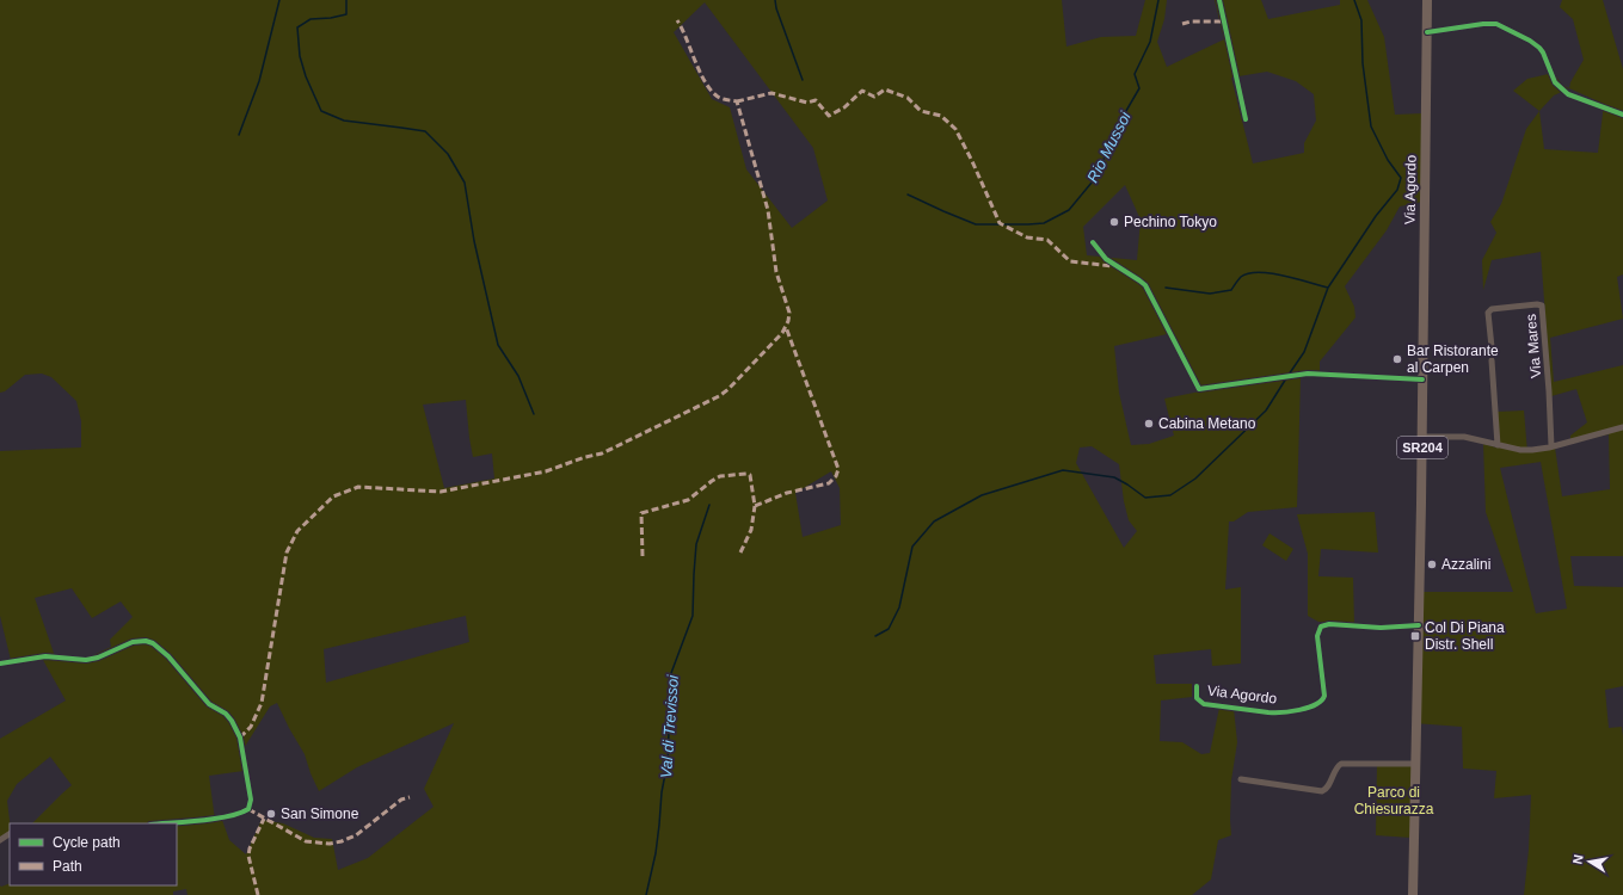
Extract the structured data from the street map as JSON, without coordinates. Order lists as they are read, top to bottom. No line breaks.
{"streets":{"main road":["Via Agordo","SR204"],"street":["Via Mares"]},"water":["Rio Mussoi","Val di Trevissoi"],"parks":["Parco di Chiesurazza"],"places":{"other":["Pechino Tokyo","Bar Ristorante al Carpen","Cabina Metano","Azzalini","San Simone"],"transit":["Col Di Piana Distr. Shell"]},"legend":["Cycle path","Path"],"north":"left"}
